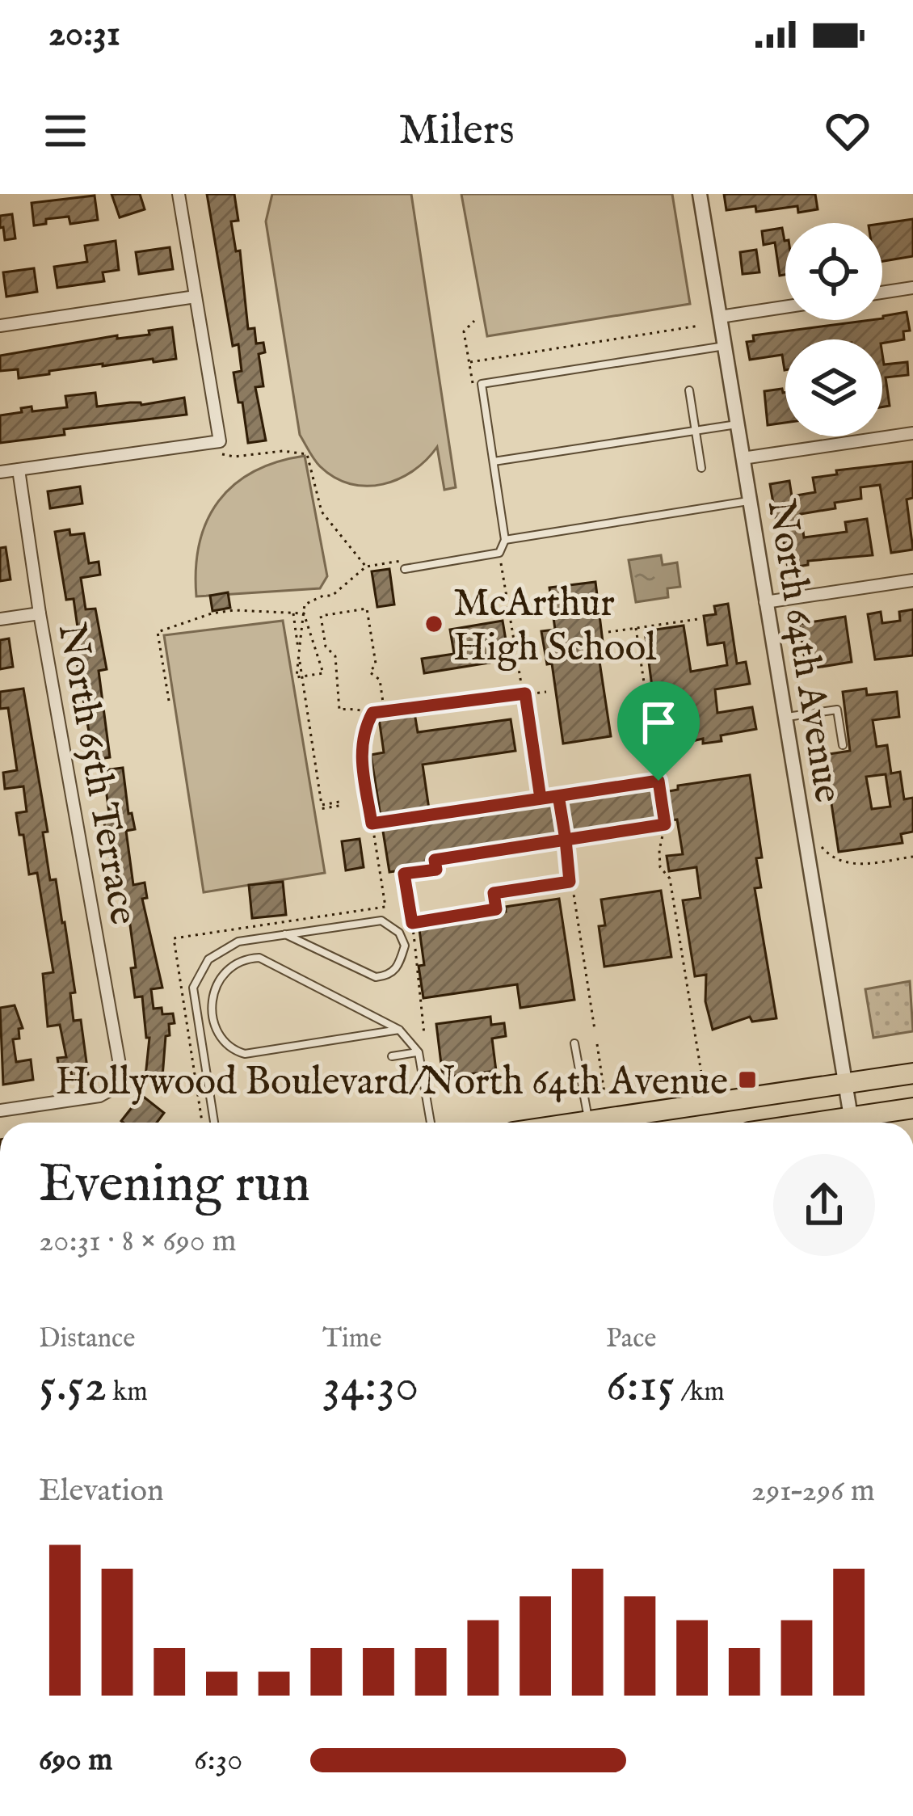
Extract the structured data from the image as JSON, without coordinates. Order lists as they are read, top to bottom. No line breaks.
{"streets":{"street":["North 64th Avenue","North 65th Terrace"]},"places":{"other":["McArthur High School"],"transit":["Hollywood Boulevard/North 64th Avenue"]},"page":{"status":"20:31","header":"Milers","heading":["Evening run","20:31 · 8 × 690 m"],"stats":[["Distance","5.52 km"],["Time","34:30"],["Pace","6:15 /km"]],"chart":["Elevation","291–296 m"],"list":[{"name":"690 m","note":"6:30"}]}}
